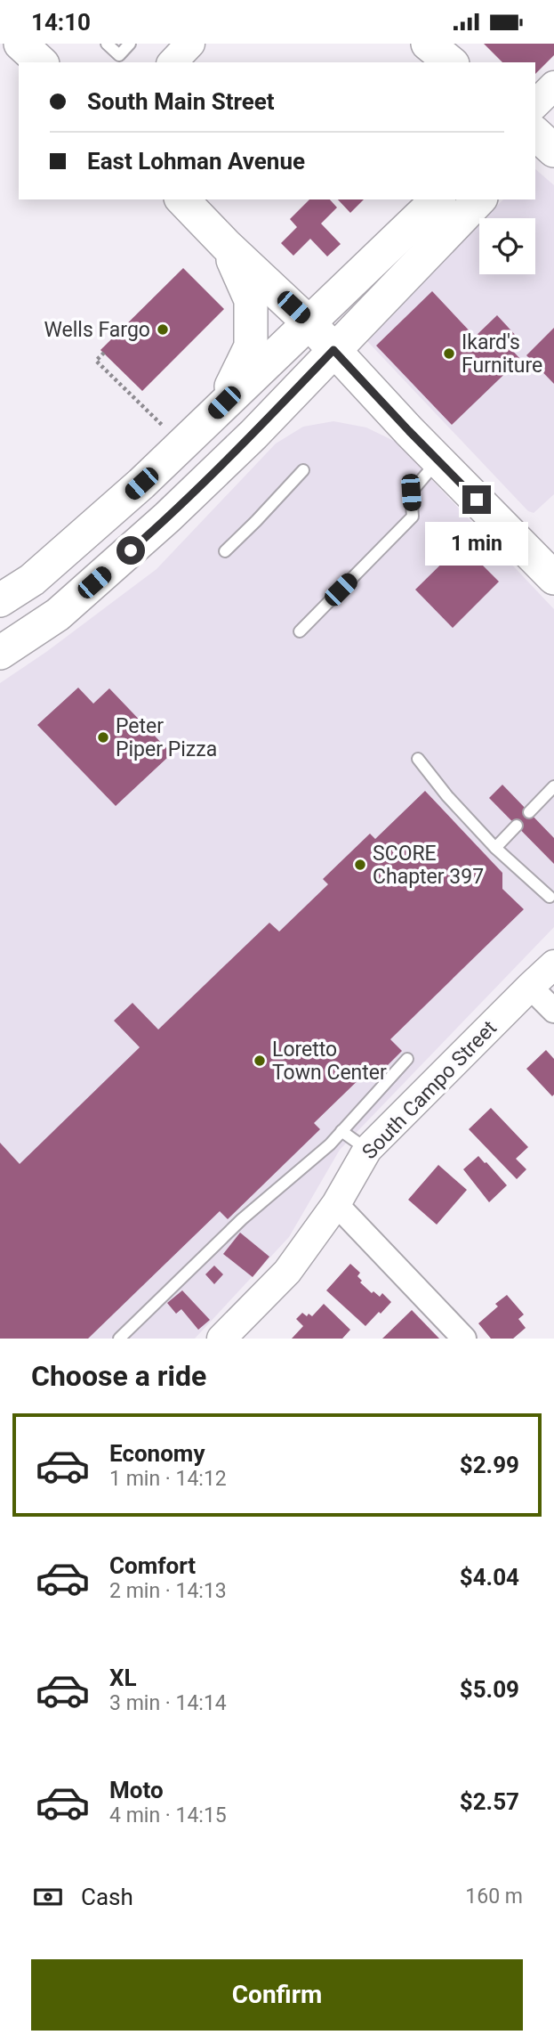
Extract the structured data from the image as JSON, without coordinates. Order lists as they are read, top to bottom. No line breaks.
{"streets":{"street":["South Campo Street"]},"places":["Wells Fargo","Ikard's Furniture","Peter Piper Pizza","SCORE Chapter 397","Loretto Town Center"],"page":{"status":"14:10","banner":["South Main Street","East Lohman Avenue"],"bubble":"1 min","heading":"Choose a ride","list":[{"name":"Economy","note":"1 min · 14:12","value":"$2.99"},{"name":"Comfort","note":"2 min · 14:13","value":"$4.04"},{"name":"XL","note":"3 min · 14:14","value":"$5.09"},{"name":"Moto","note":"4 min · 14:15","value":"$2.57"}],"pay":["Cash","160 m"],"buttons":"Confirm"}}
